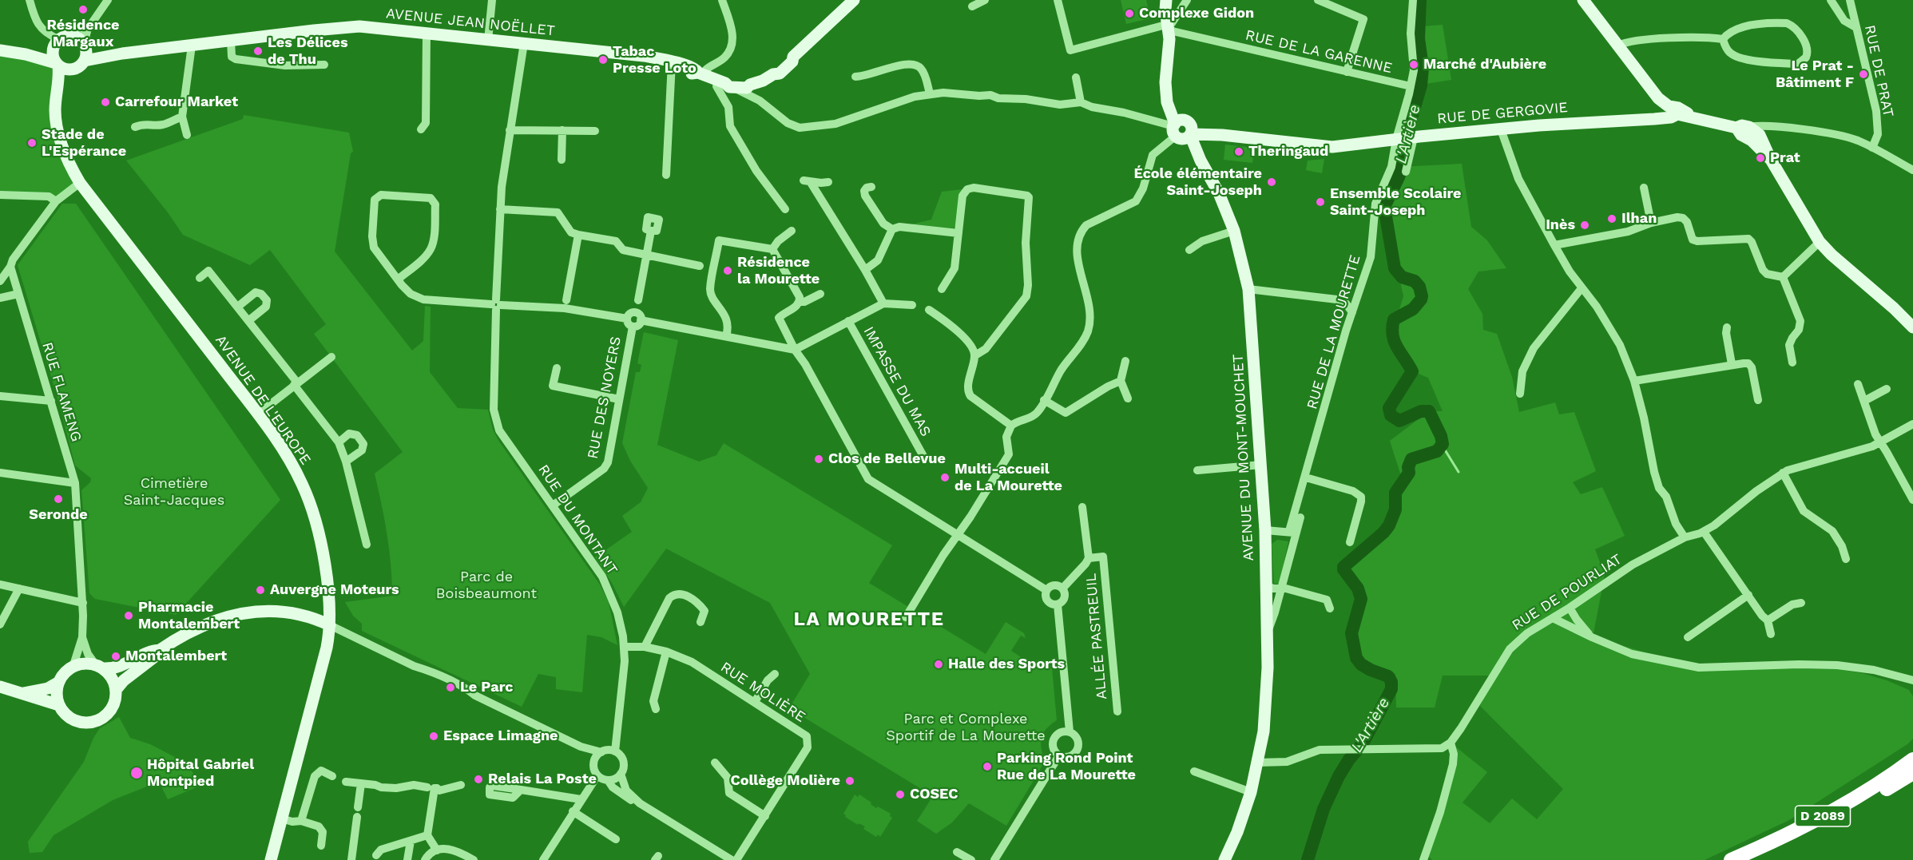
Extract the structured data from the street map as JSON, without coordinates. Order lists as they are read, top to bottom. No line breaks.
{"streets":{"highway":["D 2089"],"main road":["AVENUE JEAN NOËLLET","RUE DE GERGOVIE","AVENUE DE L'EUROPE","AVENUE DU MONT-MOUCHET"],"street":["RUE DE LA GARENNE","RUE DE PRAT","RUE DE LA MOURETTE","IMPASSE DU MAS","RUE FLAMENG","RUE DES NOYERS","RUE DU MONTANT","RUE DE POURLIAT","ALLÉE PASTREUIL","RUE MOLIÈRE"]},"crossings":[["AVENUE JEAN NOËLLET","AVENUE DE L'EUROPE"],["AVENUE JEAN NOËLLET","RUE DU MONTANT"],["RUE DE LA GARENNE","AVENUE DU MONT-MOUCHET"],["RUE DE GERGOVIE","RUE DE LA MOURETTE"],["RUE DE GERGOVIE","AVENUE DU MONT-MOUCHET"],["RUE DE LA MOURETTE","AVENUE DU MONT-MOUCHET"],["RUE DES NOYERS","RUE DU MONTANT"],["RUE DU MONTANT","RUE MOLIÈRE"]],"districts":["LA MOURETTE"],"water":["L'Artière"],"parks":["Cimetière Saint-Jacques","Parc de Boisbeaumont","Parc et Complexe Sportif de La Mourette"],"places":["Résidence Margaux","Complexe Gidon","Les Délices de Thu","Tabac Presse Loto","Marché d'Aubière","Le Prat - Bâtiment F","Carrefour Market","Stade de L'Espérance","Theringaud","Prat","École élémentaire Saint-Joseph","Ensemble Scolaire Saint-Joseph","Ilhan","Inès","Résidence la Mourette","Clos de Bellevue","Multi-accueil de La Mourette","Seronde","Auvergne Moteurs","Pharmacie Montalembert","Montalembert","Halle des Sports","Le Parc","Espace Limagne","Parking Rond Point Rue de La Mourette","Hôpital Gabriel Montpied","Relais La Poste","Collège Molière","COSEC"]}
